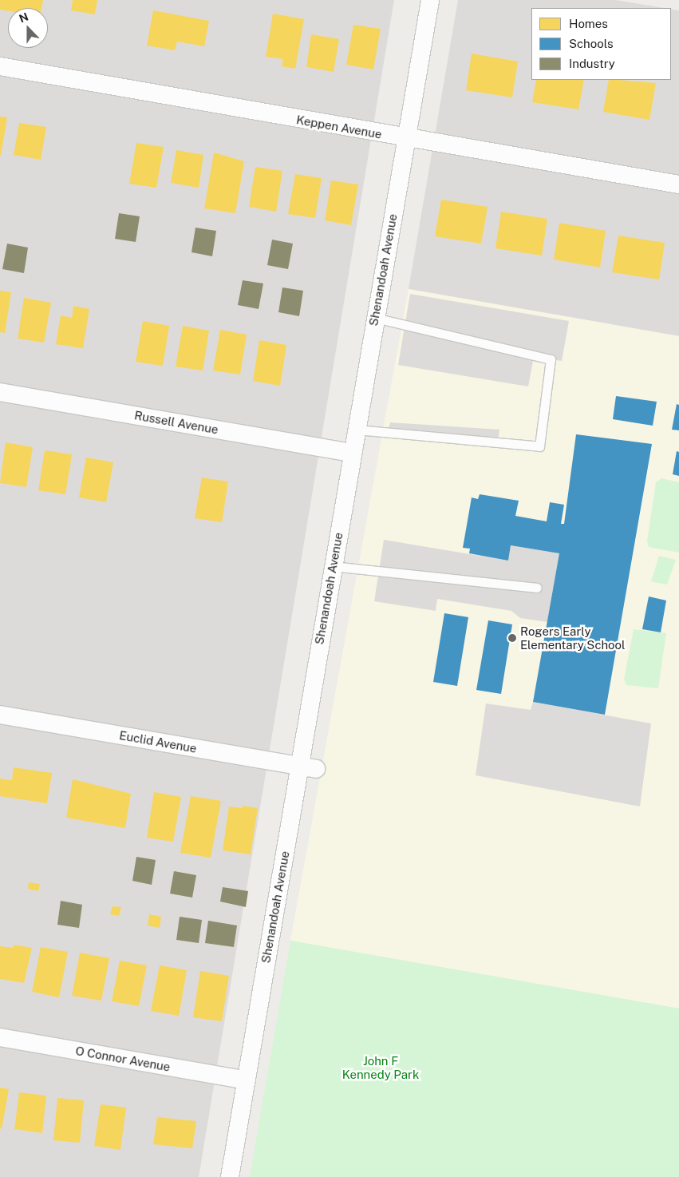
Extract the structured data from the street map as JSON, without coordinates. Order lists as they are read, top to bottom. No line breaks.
{"streets":{"street":["Keppen Avenue","Shenandoah Avenue","Russell Avenue","Euclid Avenue","O Connor Avenue"]},"crossings":[["Keppen Avenue","Shenandoah Avenue"],["Shenandoah Avenue","Russell Avenue"],["Shenandoah Avenue","Euclid Avenue"],["Shenandoah Avenue","O Connor Avenue"]],"parks":["John F Kennedy Park"],"places":["Rogers Early Elementary School"],"legend":["Homes","Schools","Industry"],"north":"top"}
